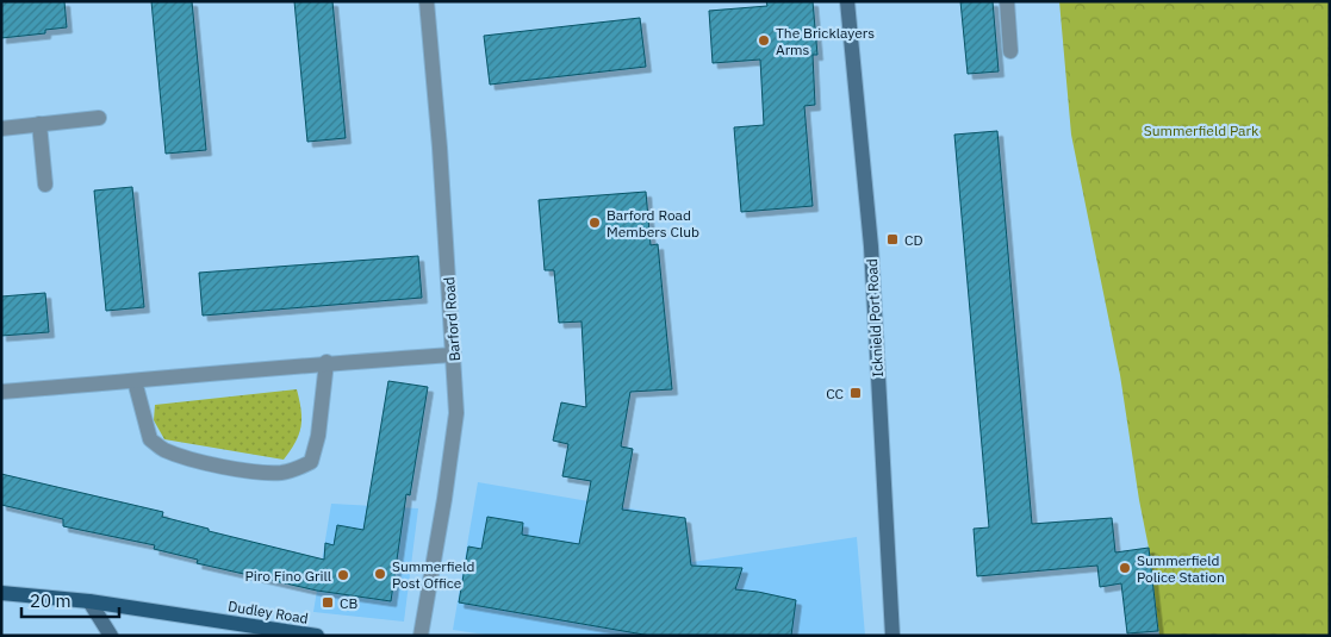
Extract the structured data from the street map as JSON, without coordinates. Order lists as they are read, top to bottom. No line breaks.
{"streets":{"main road":["Icknield Port Road","Dudley Road"],"street":["Barford Road"]},"parks":["Summerfield Park"],"places":{"other":["The Bricklayers Arms","Barford Road Members Club","Summerfield Police Station","Summerfield Post Office","Piro Fino Grill"],"transit":["CD","CC","CB"]},"scale_bar":"20 m"}
